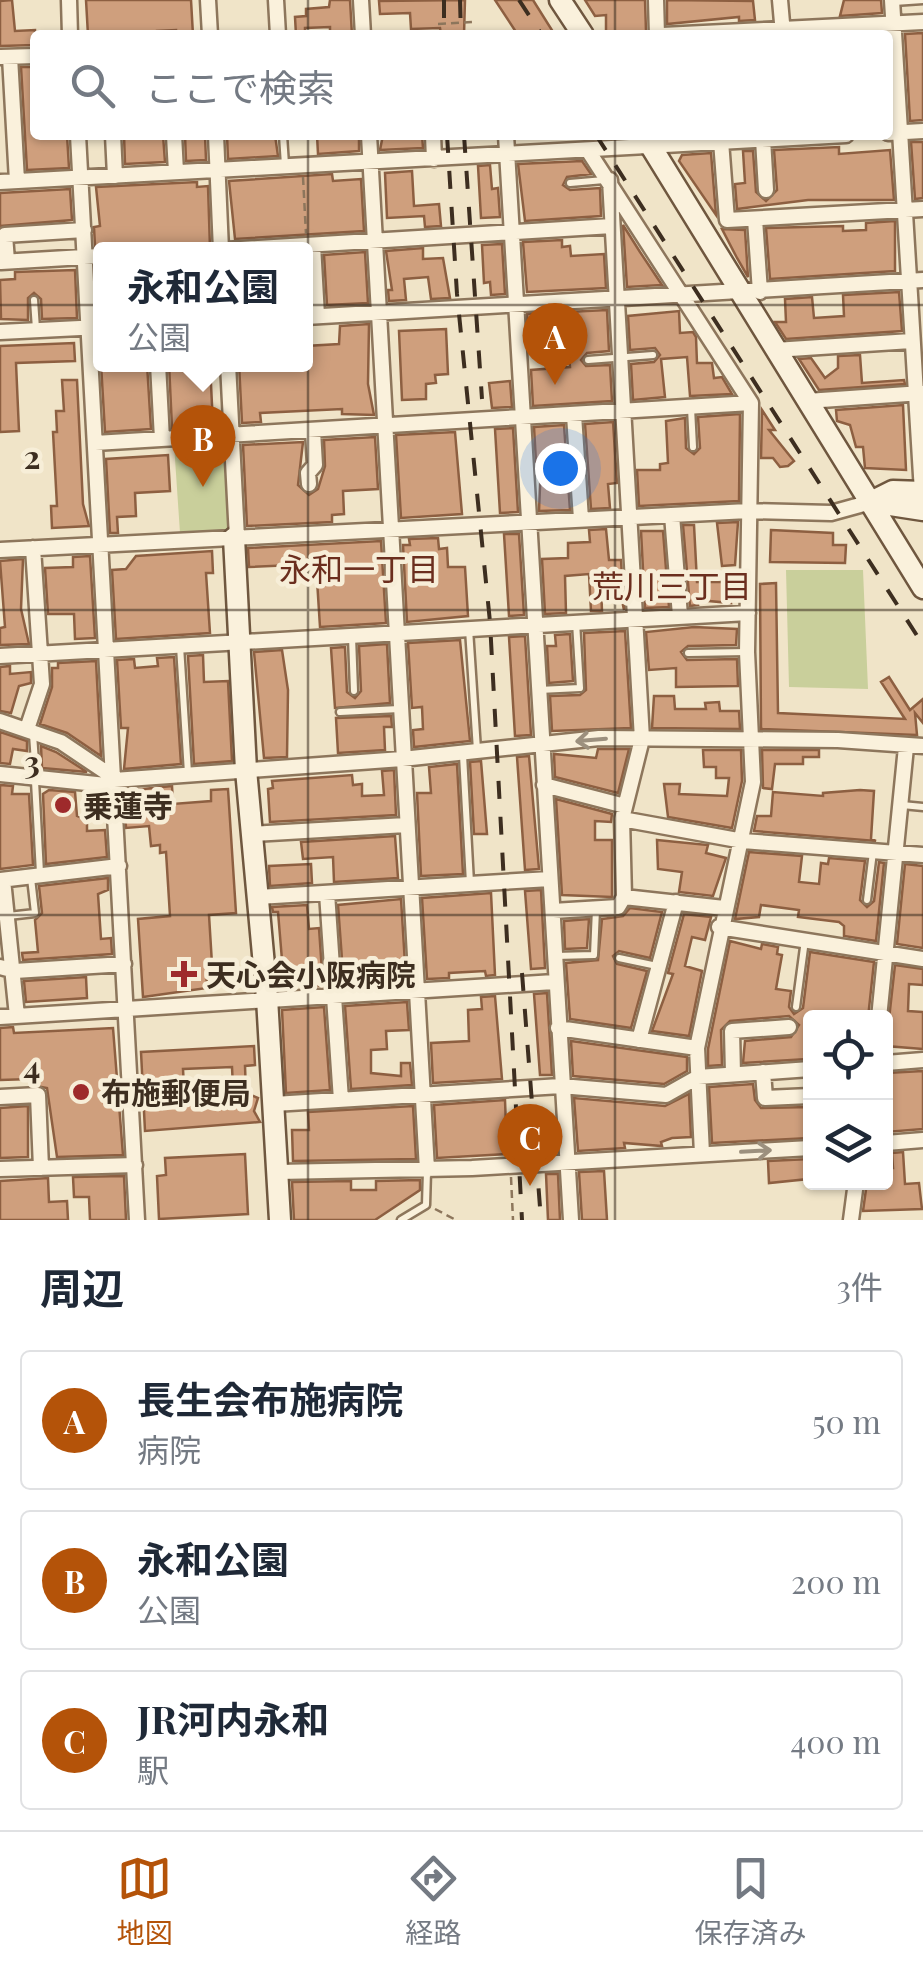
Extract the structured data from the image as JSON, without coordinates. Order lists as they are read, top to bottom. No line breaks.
{"districts":["永和一丁目","荒川三丁目"],"places":{"other":["乗蓮寺","布施郵便局"],"health":["天心会小阪病院"]},"page":{"search":"ここで検索","popup":["永和公園","公園"],"pins":["A","B","C"],"heading":["周辺","3件"],"list":[{"mark":"A","name":"長生会布施病院","note":"病院","value":"50 m"},{"mark":"B","name":"永和公園","note":"公園","value":"200 m"},{"mark":"C","name":"JR河内永和","note":"駅","value":"400 m"}],"nav":["地図","経路","保存済み"]},"grid":{"rows":["2","3","4"]}}
